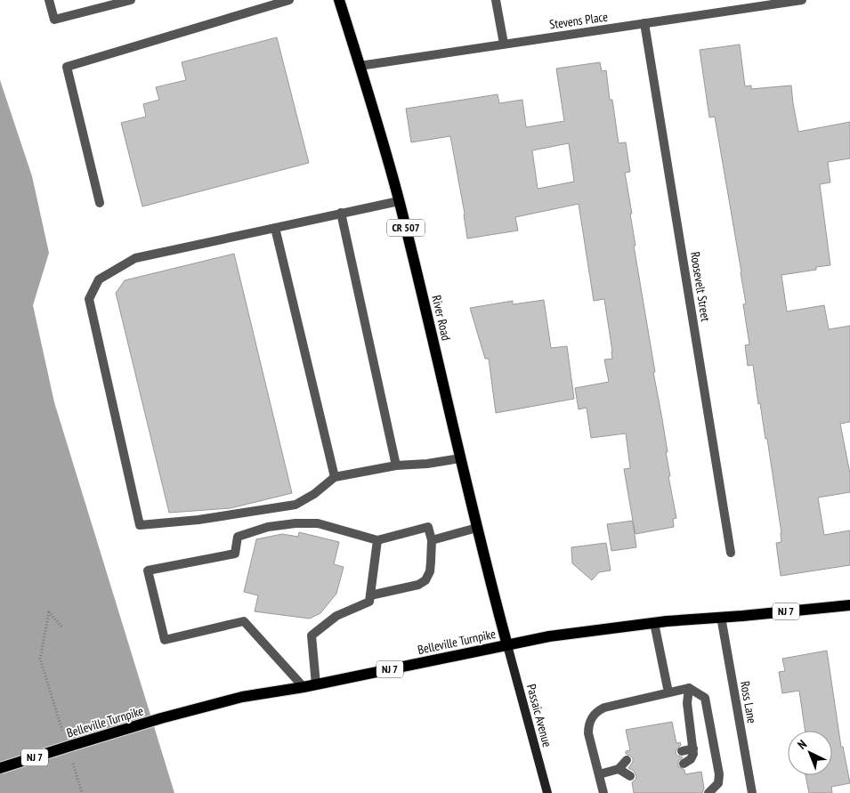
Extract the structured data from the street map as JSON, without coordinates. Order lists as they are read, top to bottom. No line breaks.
{"streets":{"main road":["CR 507","River Road","NJ 7","Belleville Turnpike","Passaic Avenue"],"street":["Stevens Place","Roosevelt Street","Ross Lane"]},"crossings":[["Stevens Place","Roosevelt Street"],["Stevens Place","River Road"],["River Road","Belleville Turnpike"],["River Road","Passaic Avenue"],["Belleville Turnpike","Ross Lane"],["Belleville Turnpike","Passaic Avenue"]],"north":"top left"}
